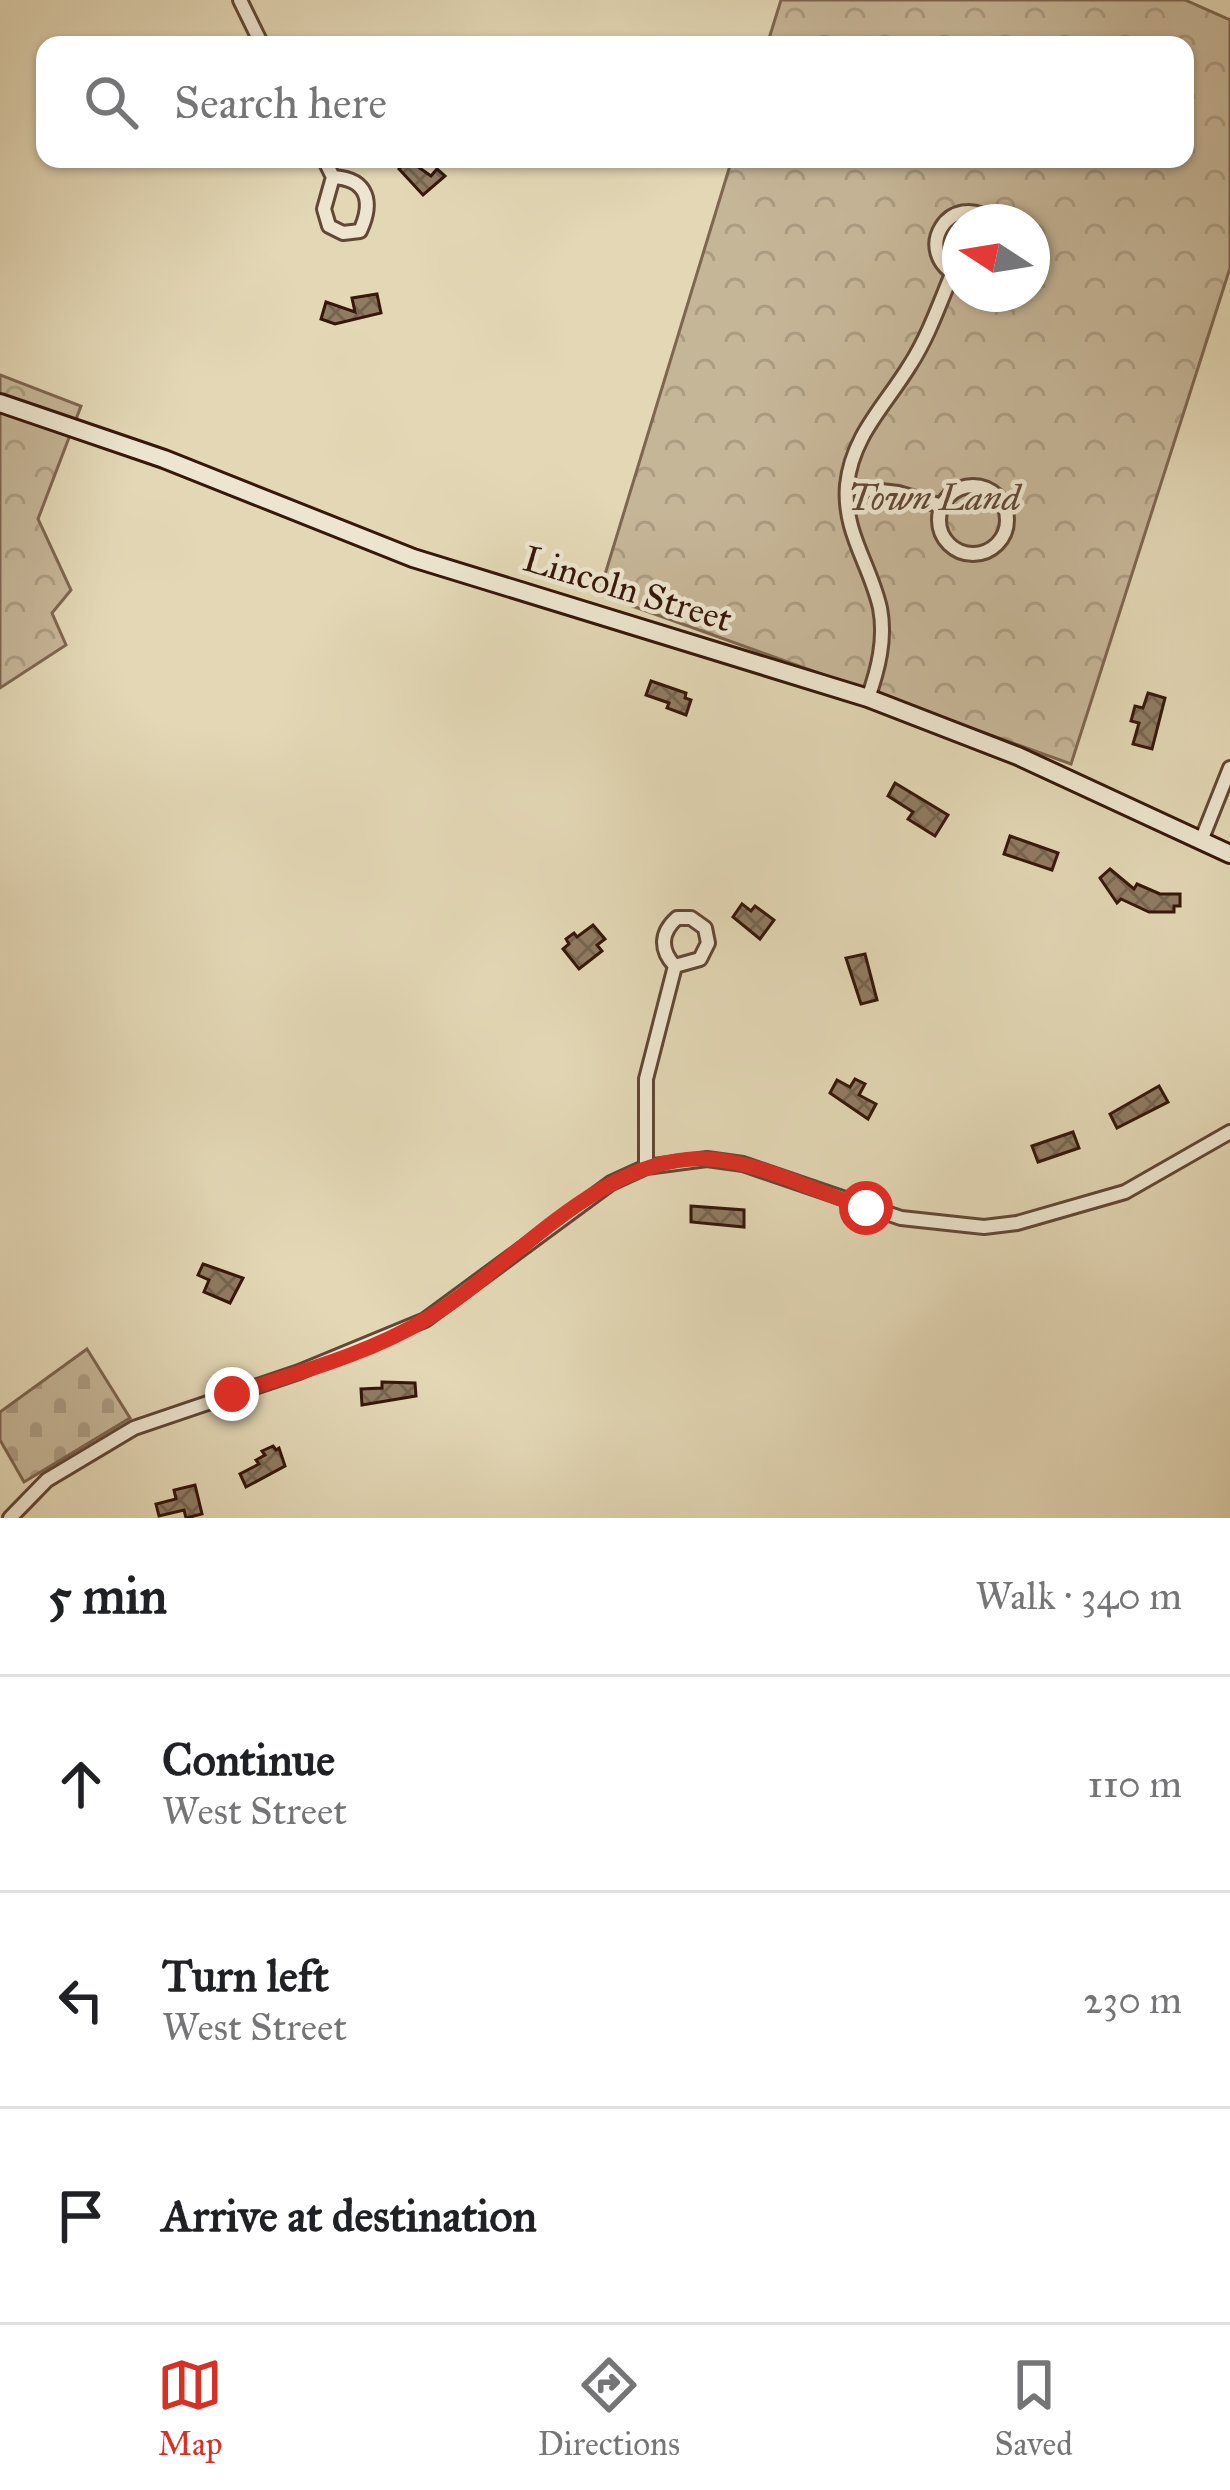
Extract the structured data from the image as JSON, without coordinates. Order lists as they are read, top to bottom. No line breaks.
{"streets":{"main road":["Lincoln Street"]},"parks":["Town Land"],"north":"left","page":{"search":"Search here","heading":["5 min","Walk · 340 m"],"list":[["Continue","West Street","110 m"],["Turn left","West Street","230 m"],"Arrive at destination"],"nav":["Map","Directions","Saved"]}}
